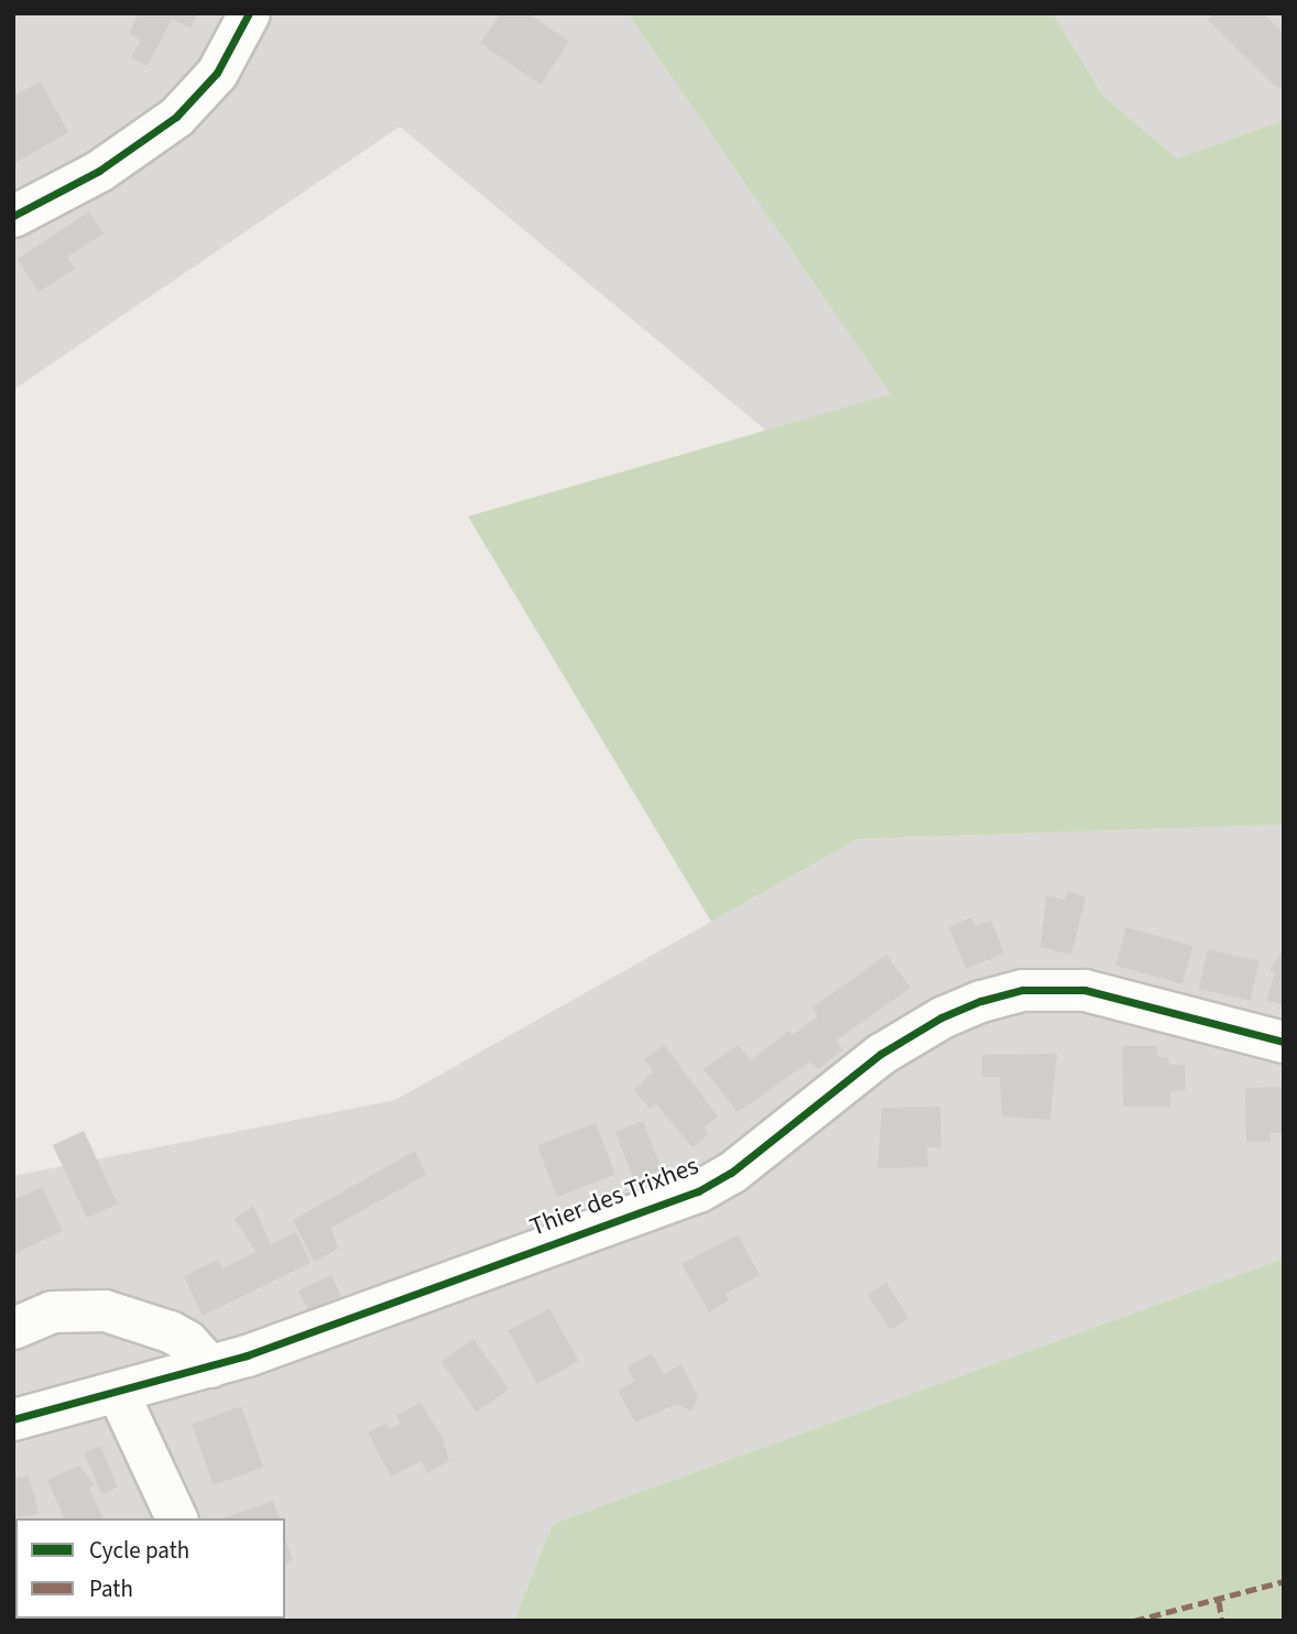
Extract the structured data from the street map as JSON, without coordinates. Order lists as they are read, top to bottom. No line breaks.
{"streets":{"street":["Thier des Trixhes"]},"legend":["Cycle path","Path"]}
